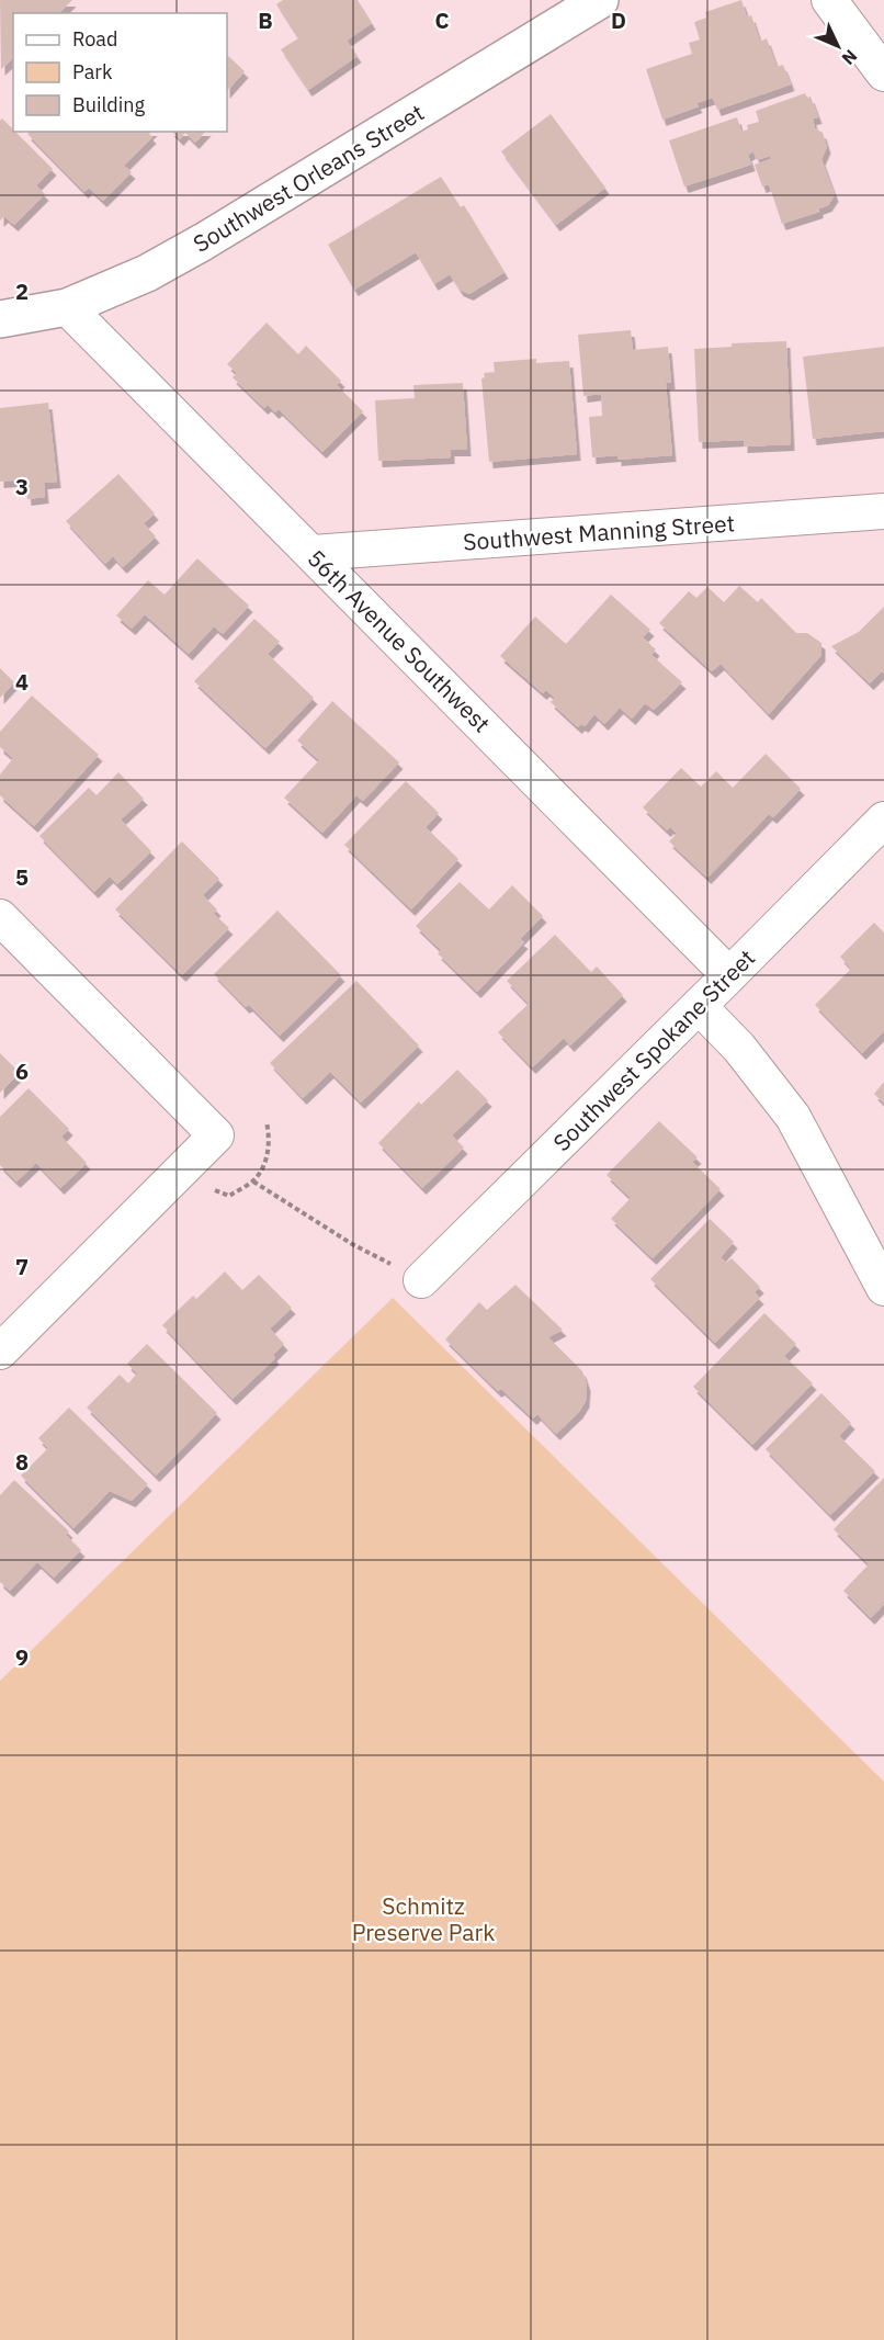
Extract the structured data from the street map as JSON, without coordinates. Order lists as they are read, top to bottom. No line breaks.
{"streets":{"street":["Southwest Orleans Street","Southwest Manning Street","56th Avenue Southwest","Southwest Spokane Street"]},"crossings":[["Southwest Orleans Street","56th Avenue Southwest"],["Southwest Manning Street","56th Avenue Southwest"],["56th Avenue Southwest","Southwest Spokane Street"]],"parks":["Schmitz Preserve Park"],"legend":["Road","Park","Building"],"north":"bottom right","grid":{"columns":["B","C","D"],"rows":["2","3","4","5","6","7","8","9"]}}
